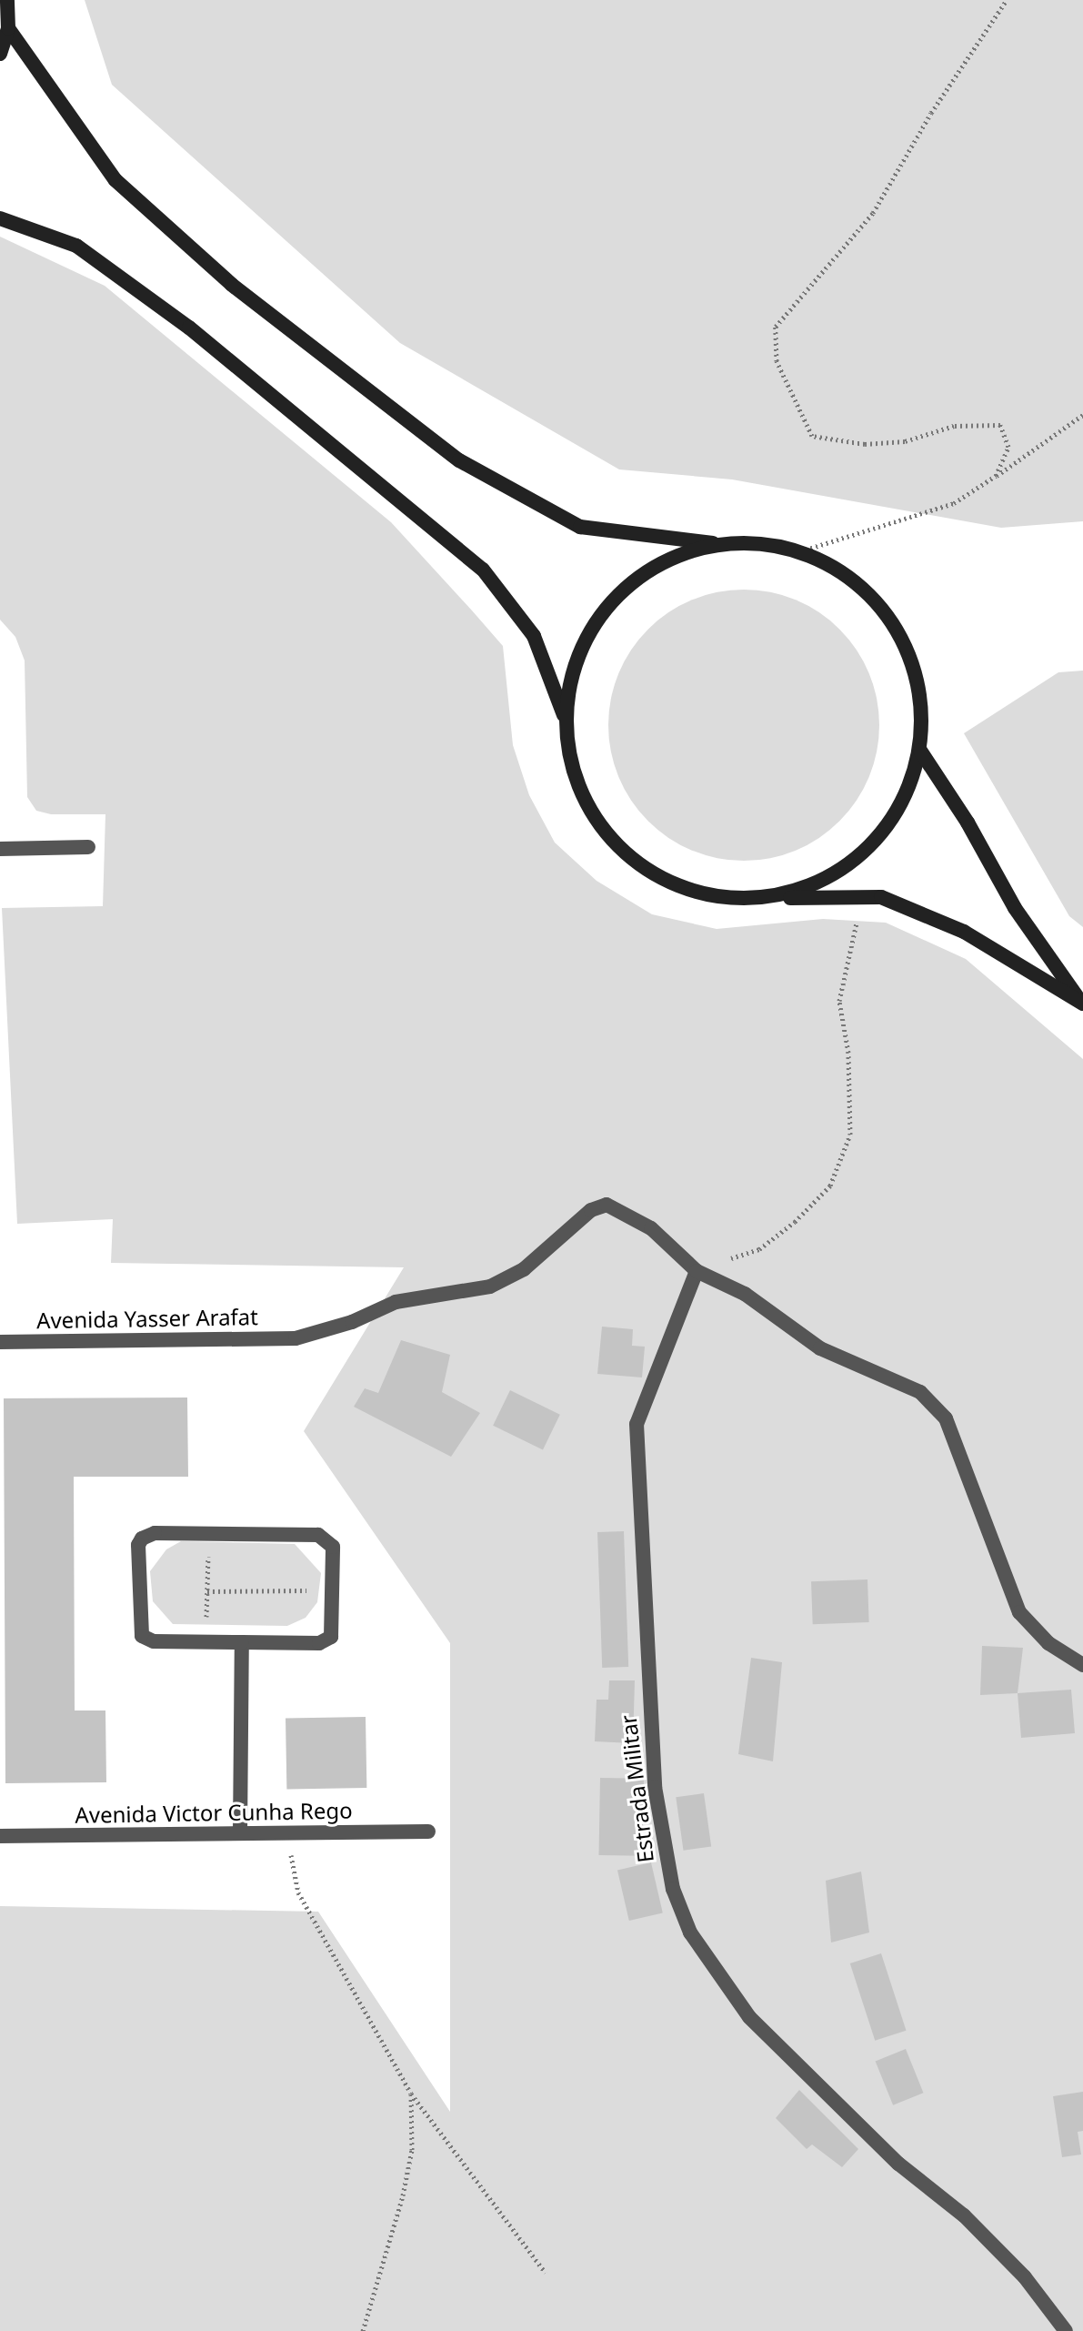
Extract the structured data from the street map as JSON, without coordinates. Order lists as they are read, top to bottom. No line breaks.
{"streets":{"street":["Avenida Yasser Arafat","Estrada Militar","Avenida Victor Cunha Rego"]},"crossings":[["Avenida Yasser Arafat","Estrada Militar"]]}
